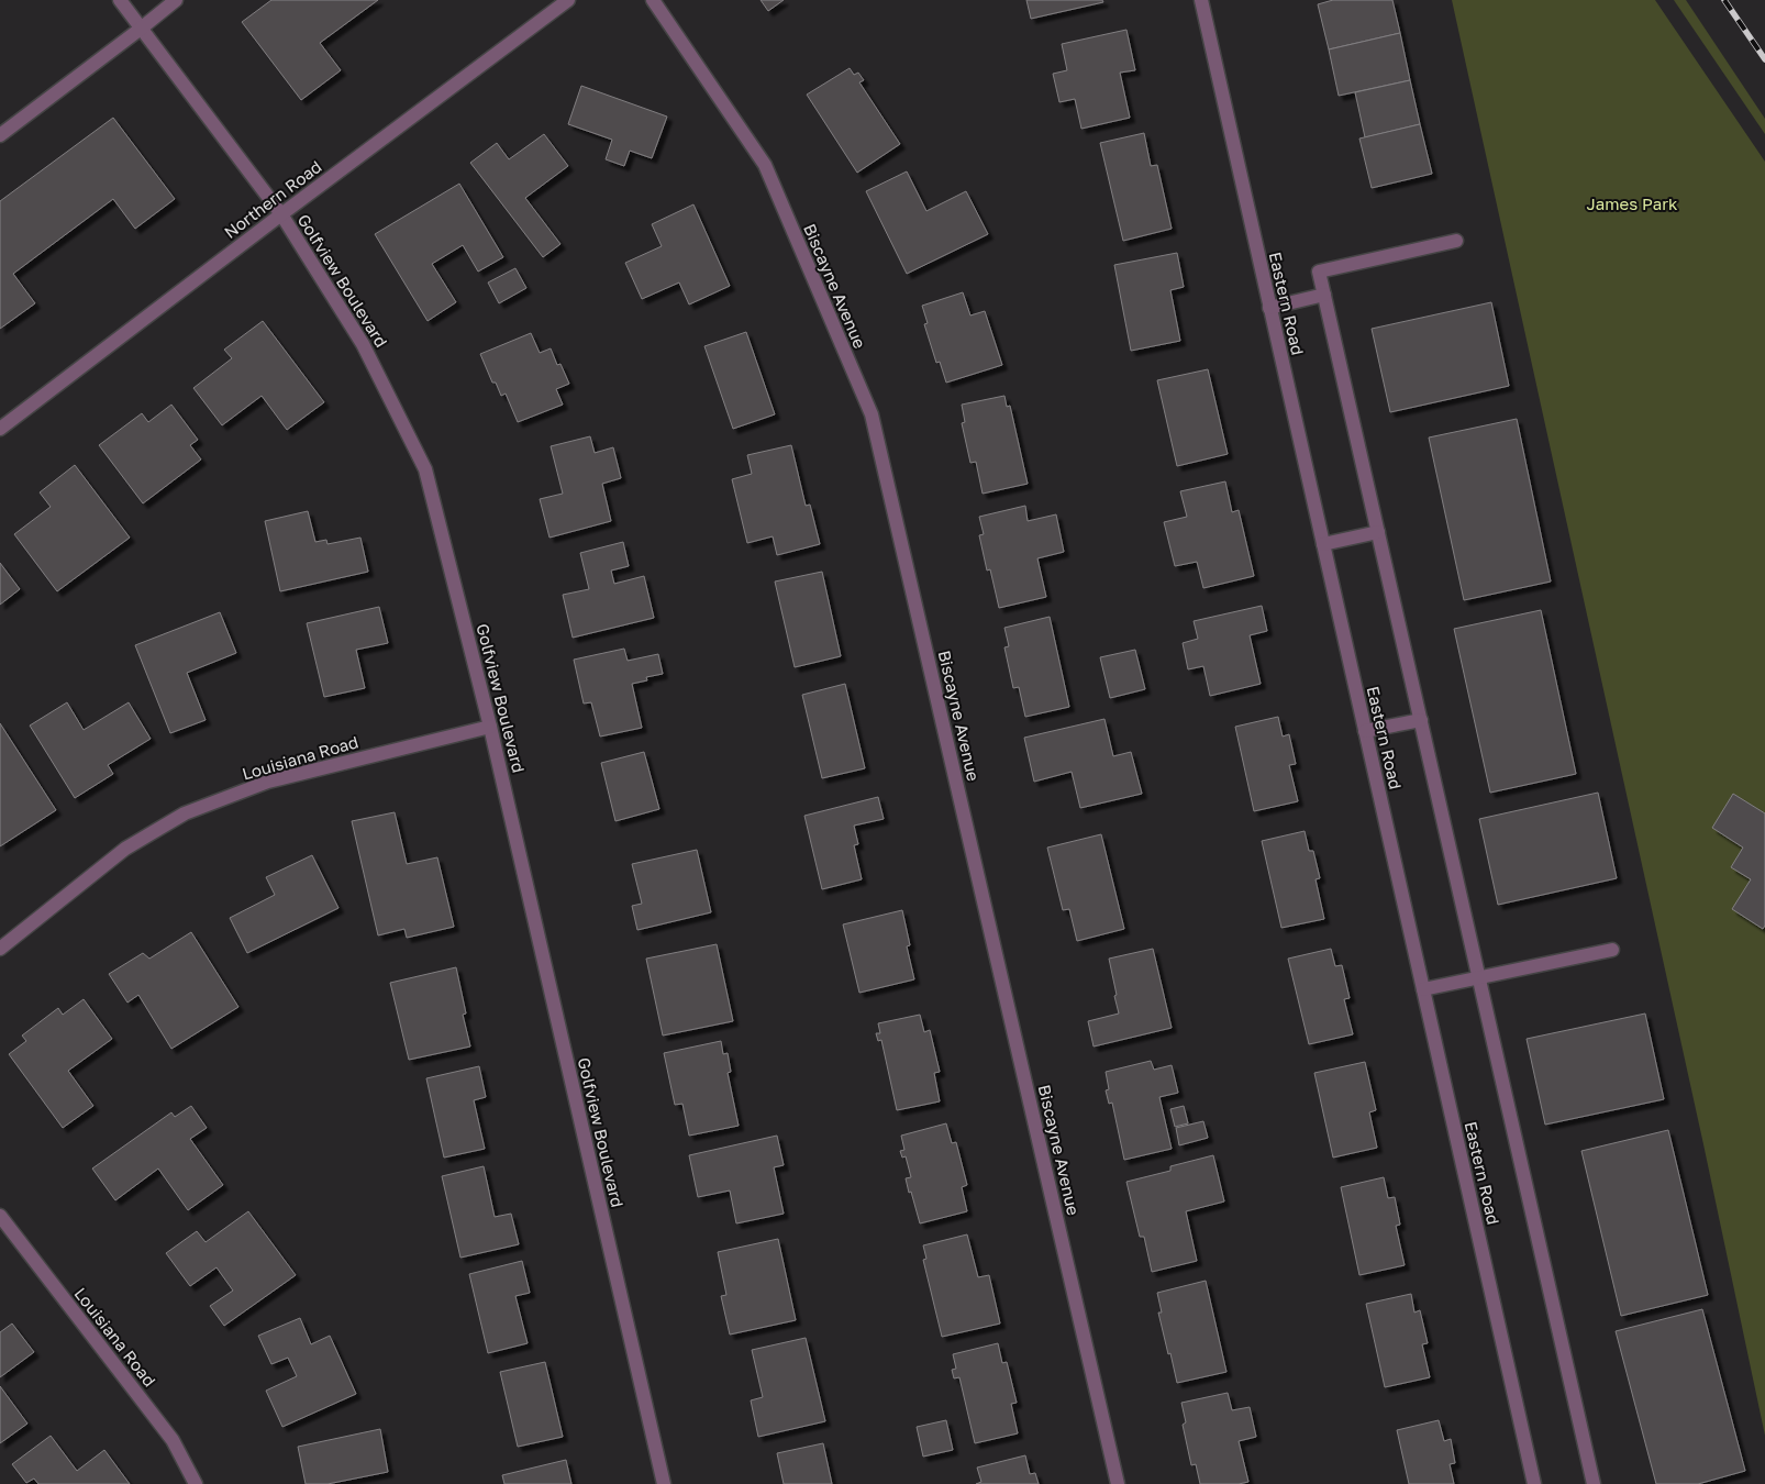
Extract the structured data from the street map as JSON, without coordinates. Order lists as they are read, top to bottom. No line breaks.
{"streets":{"street":["Northern Road","Golfview Boulevard","Biscayne Avenue","Eastern Road","Louisiana Road"]},"crossings":[["Northern Road","Golfview Boulevard"],["Golfview Boulevard","Louisiana Road"]],"parks":["James Park"]}
